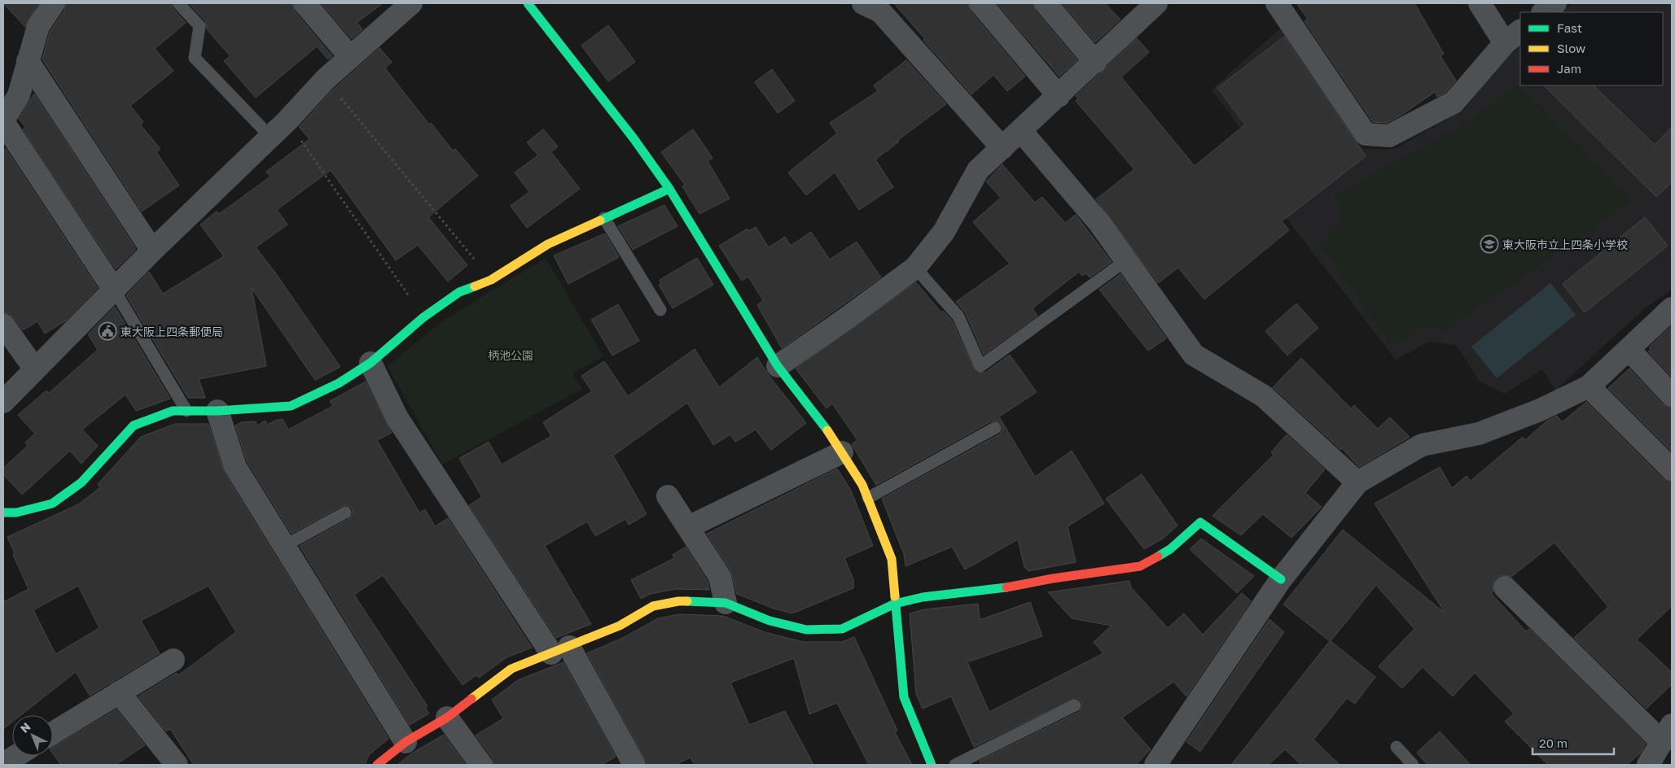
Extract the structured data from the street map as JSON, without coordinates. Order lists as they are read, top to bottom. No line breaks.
{"parks":["柄池公園"],"places":{"school or university":["東大阪市立上四条小学校"],"public building":["東大阪上四条郵便局"]},"legend":["Fast","Slow","Jam"],"scale_bar":"20 m","north":"top left"}
